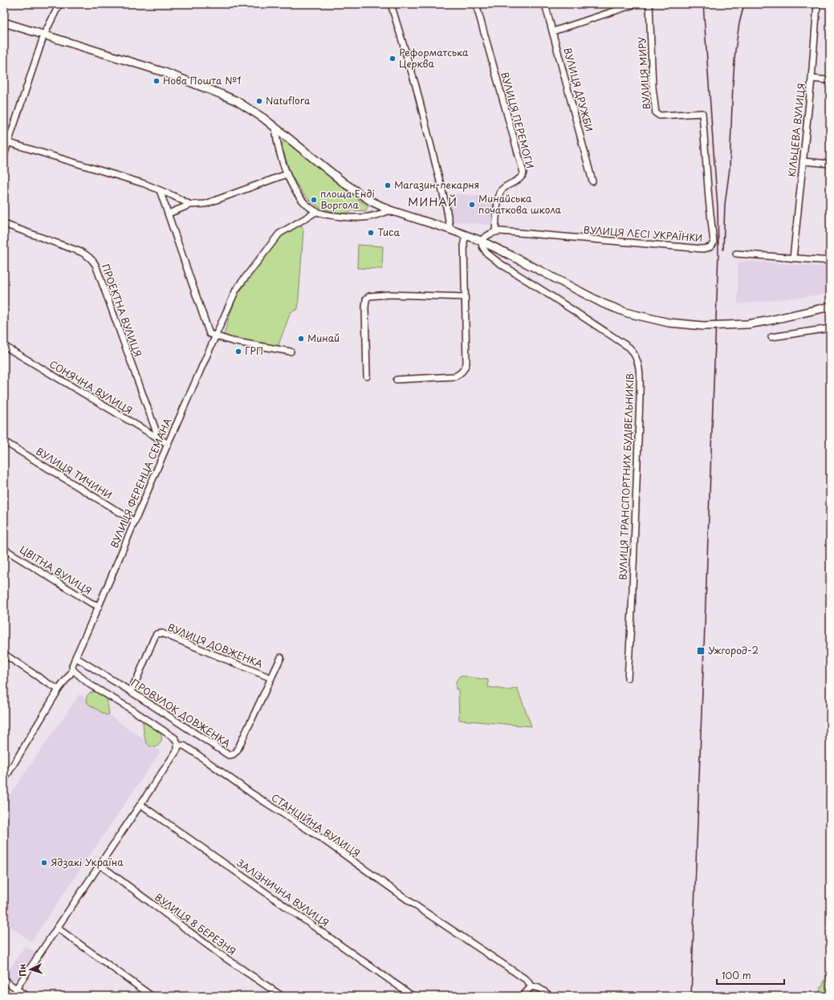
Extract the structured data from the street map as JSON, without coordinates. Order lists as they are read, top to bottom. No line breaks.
{"streets":{"street":["ВУЛИЦЯ МИРУ","ВУЛИЦЯ ДРУЖБИ","ВУЛИЦЯ ПЕРЕМОГИ","КІЛЬЦЕВА ВУЛИЦЯ","ВУЛИЦЯ ЛЕСІ УКРАЇНКИ","ПРОЕКТНА ВУЛИЦЯ","СОНЯЧНА ВУЛИЦЯ","ВУЛИЦЯ ТИЧИНИ","ВУЛИЦЯ ТРАНСПОРТНИХ БУДІВЕЛЬНИКІВ","ВУЛИЦЯ ФЕРЕНЦА СЕМАНА","ЦВІТНА ВУЛИЦЯ","ВУЛИЦЯ ДОВЖЕНКА","ПРОВУЛОК ДОВЖЕНКА","СТАНЦІЙНА ВУЛИЦЯ","ЗАЛІЗНИЧНА ВУЛИЦЯ","ВУЛИЦЯ 8 БЕРЕЗНЯ"]},"crossings":[["ВУЛИЦЯ МИРУ","ВУЛИЦЯ ЛЕСІ УКРАЇНКИ"],["ВУЛИЦЯ ПЕРЕМОГИ","ВУЛИЦЯ ЛЕСІ УКРАЇНКИ"],["ПРОЕКТНА ВУЛИЦЯ","СОНЯЧНА ВУЛИЦЯ"],["СОНЯЧНА ВУЛИЦЯ","ВУЛИЦЯ ФЕРЕНЦА СЕМАНА"],["ВУЛИЦЯ ТИЧИНИ","ВУЛИЦЯ ФЕРЕНЦА СЕМАНА"],["ВУЛИЦЯ ФЕРЕНЦА СЕМАНА","ЦВІТНА ВУЛИЦЯ"],["ВУЛИЦЯ ФЕРЕНЦА СЕМАНА","ПРОВУЛОК ДОВЖЕНКА"],["ВУЛИЦЯ ФЕРЕНЦА СЕМАНА","СТАНЦІЙНА ВУЛИЦЯ"],["ВУЛИЦЯ ДОВЖЕНКА","ПРОВУЛОК ДОВЖЕНКА"]],"districts":["МИНАЙ"],"places":{"other":["Реформатська Церква","Нова Пошта №1","Natuflora","Магазин-пекарня","площа Енді Воргола","Минайська початкова школа","Тиса","Минай","ГРП","Ядзакі Україна"],"transit":["Ужгород-2"]},"scale_bar":"100 m","north":"left"}
